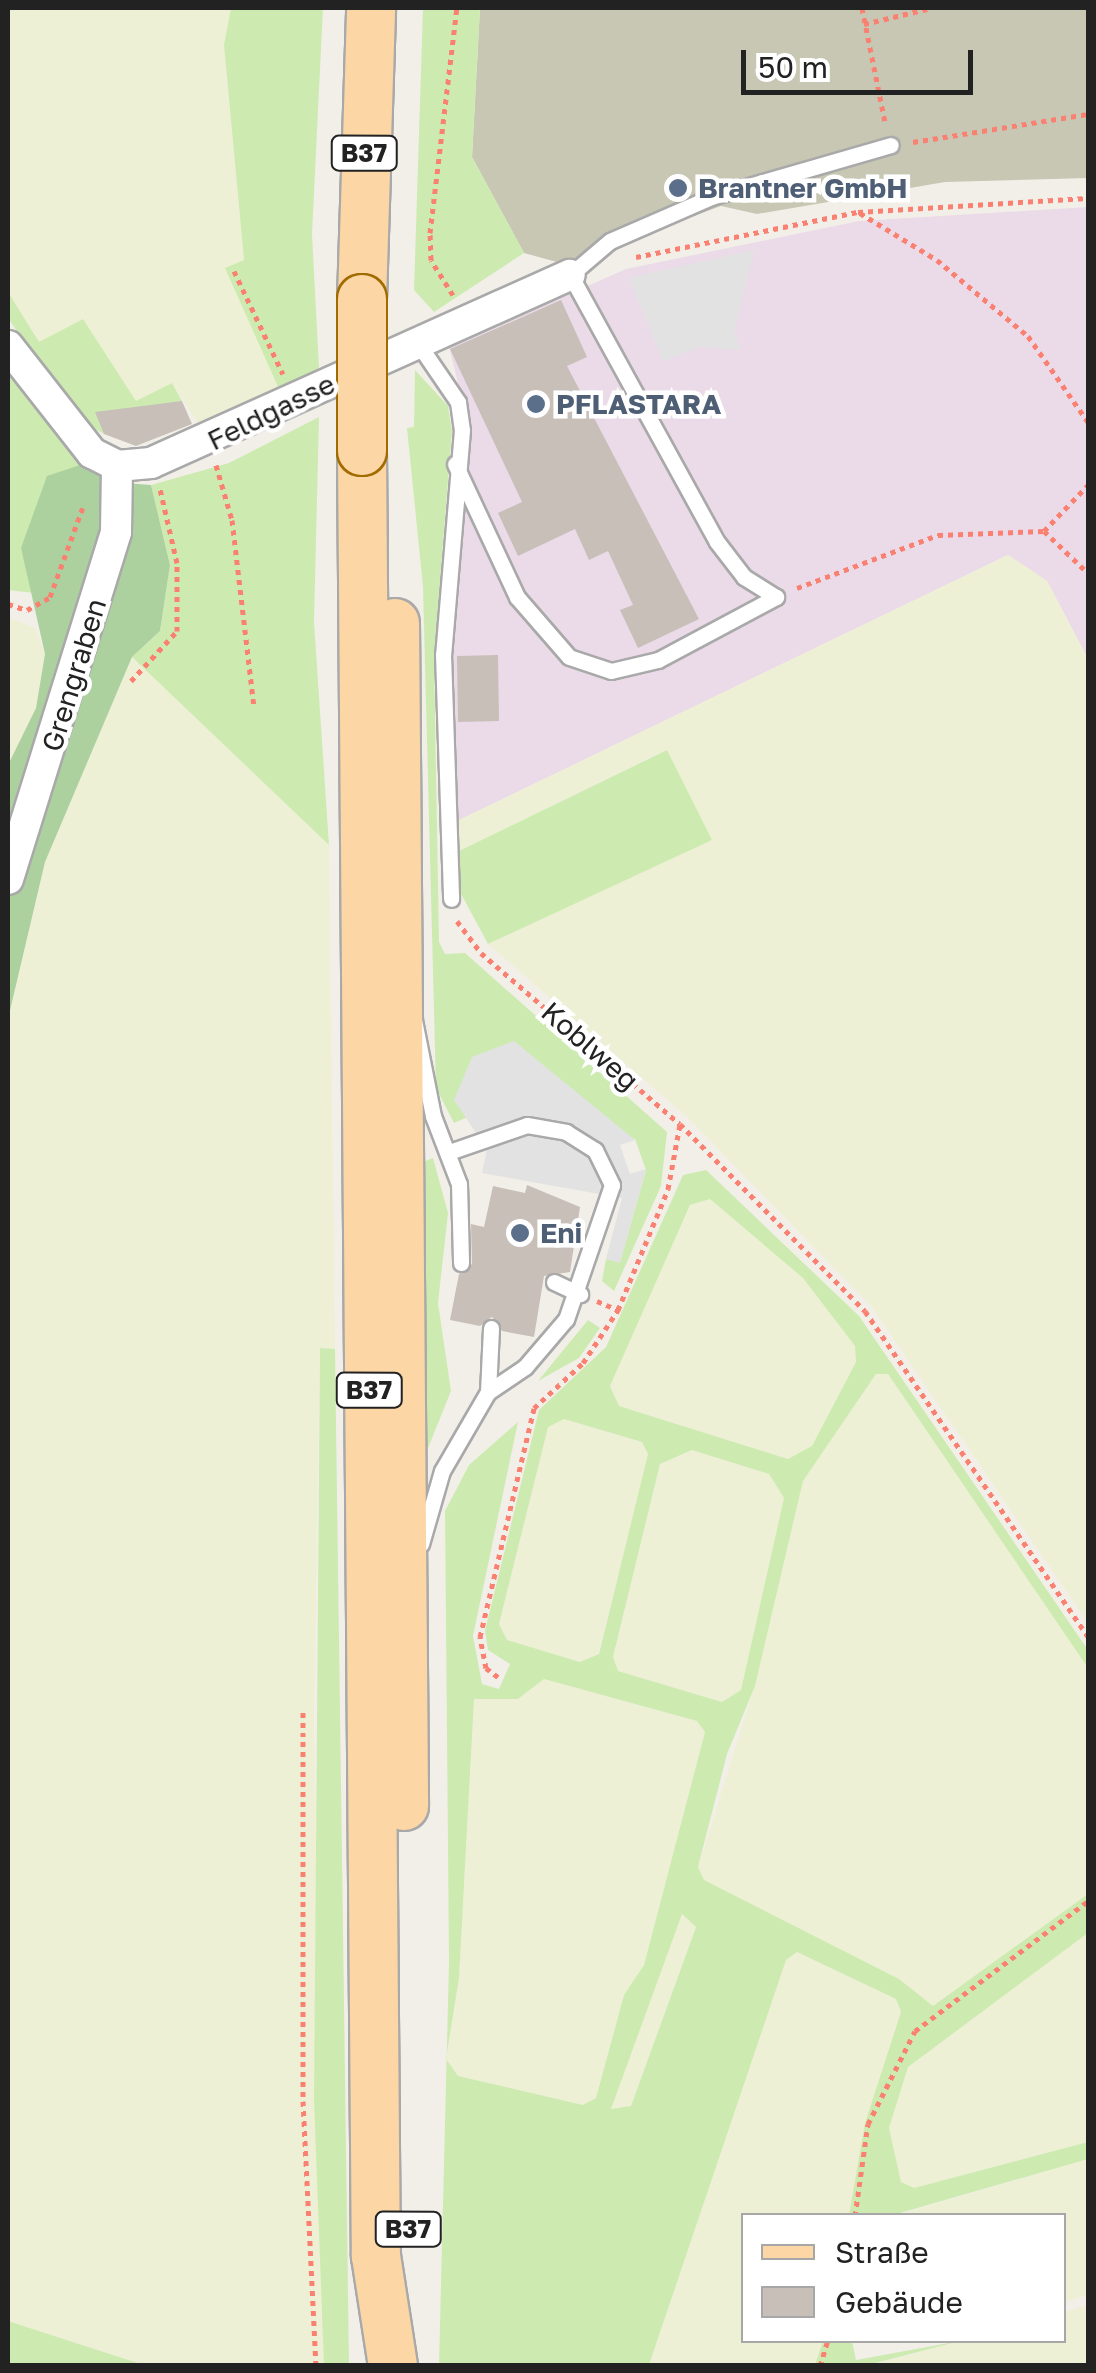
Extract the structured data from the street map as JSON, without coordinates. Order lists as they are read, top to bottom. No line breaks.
{"streets":{"main road":["B37"],"street":["Feldgasse","Grengraben"],"path":["Koblweg"]},"crossings":[["Feldgasse","Grengraben"]],"places":["Brantner GmbH","PFLASTARA","Eni"],"legend":["Straße","Gebäude"],"scale_bar":"50 m"}
